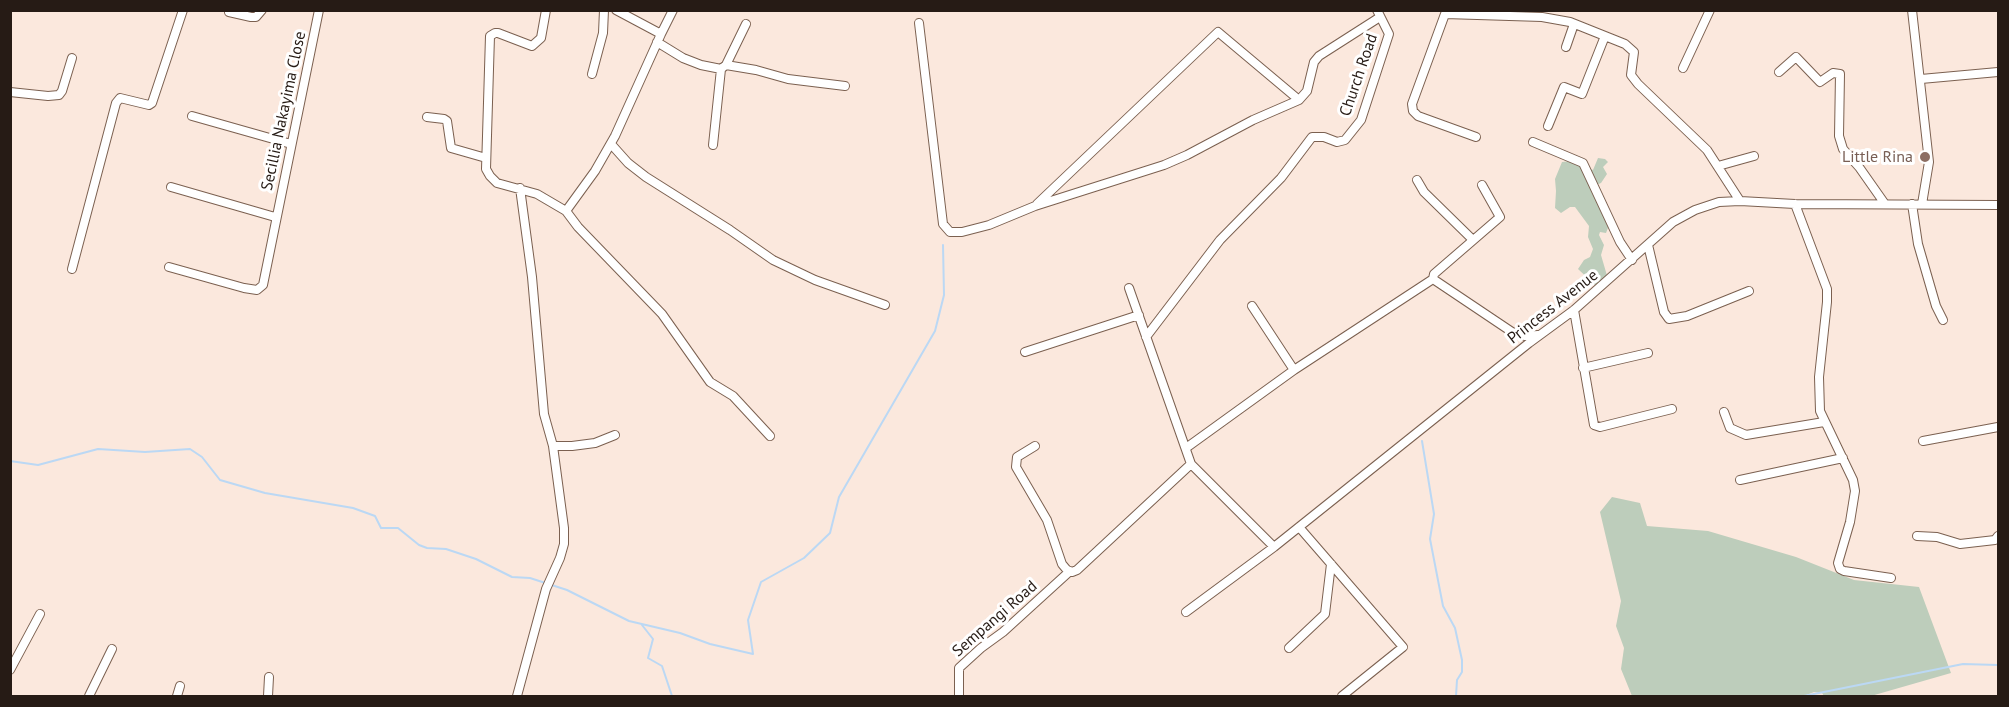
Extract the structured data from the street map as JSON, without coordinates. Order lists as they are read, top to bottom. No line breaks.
{"streets":{"street":["Church Road","Secillia Nakayima Close","Princess Avenue","Sempangi Road"]},"places":["Little Rina"]}
